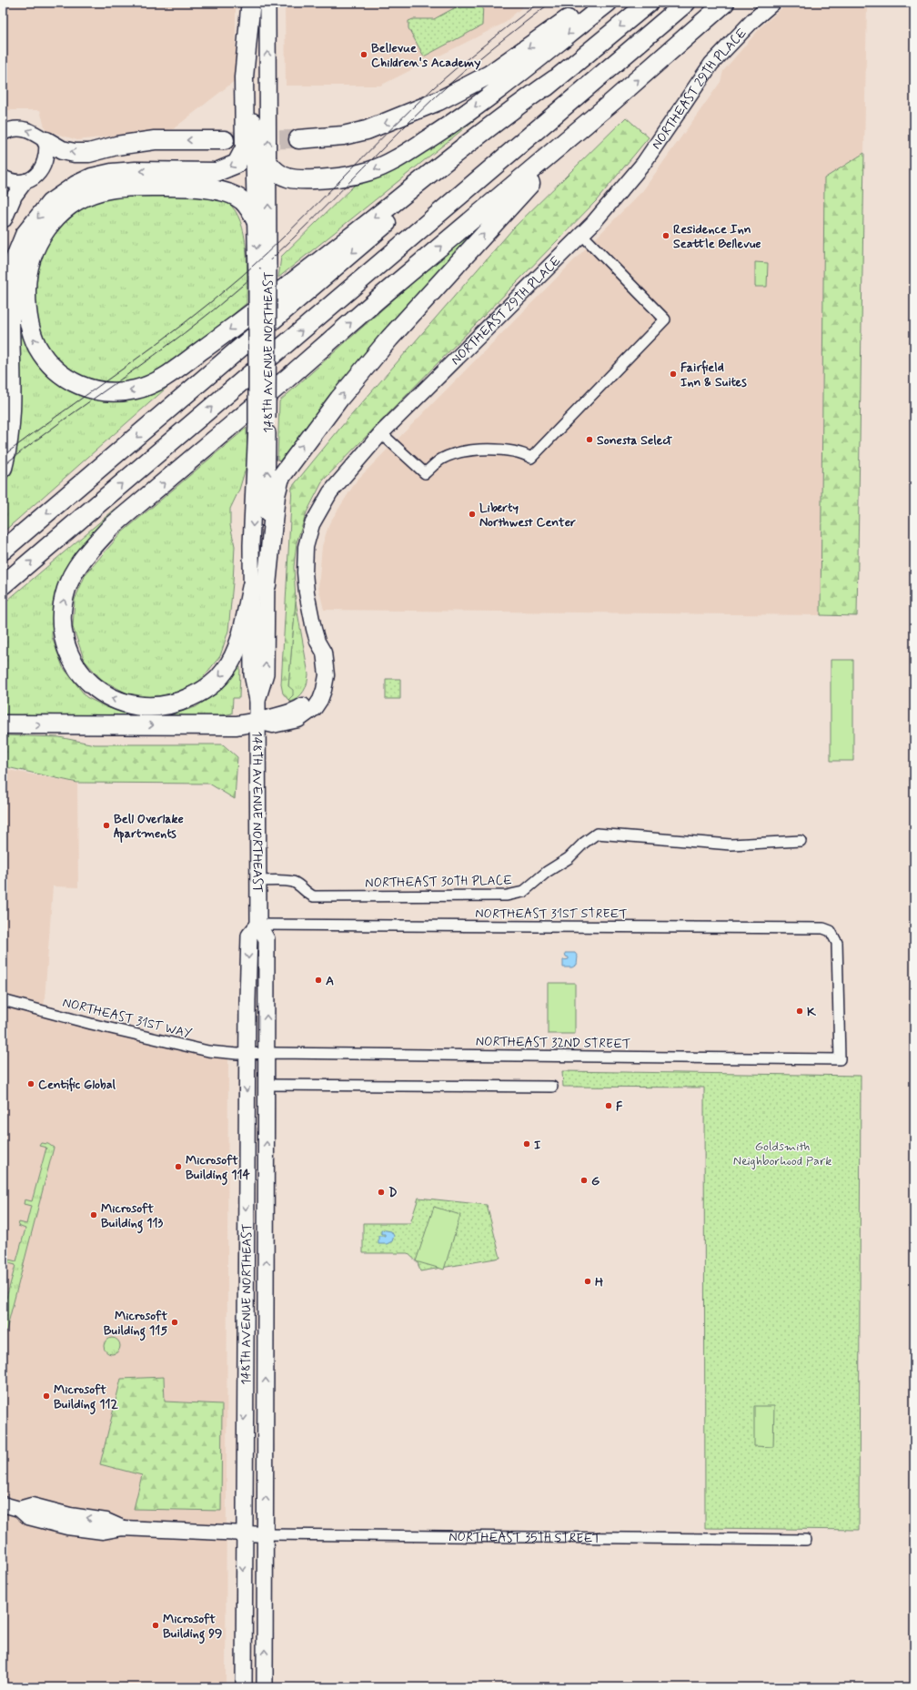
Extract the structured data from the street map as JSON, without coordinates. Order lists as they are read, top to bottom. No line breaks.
{"streets":{"main road":["148TH AVENUE NORTHEAST"],"street":["NORTHEAST 29TH PLACE","NORTHEAST 30TH PLACE","NORTHEAST 31ST STREET","NORTHEAST 31ST WAY","NORTHEAST 32ND STREET","NORTHEAST 35TH STREET"]},"crossings":[["NORTHEAST 29TH PLACE","148TH AVENUE NORTHEAST"],["148TH AVENUE NORTHEAST","NORTHEAST 30TH PLACE"],["148TH AVENUE NORTHEAST","NORTHEAST 31ST STREET"],["148TH AVENUE NORTHEAST","NORTHEAST 31ST WAY"],["148TH AVENUE NORTHEAST","NORTHEAST 32ND STREET"],["148TH AVENUE NORTHEAST","NORTHEAST 35TH STREET"],["NORTHEAST 31ST STREET","NORTHEAST 32ND STREET"],["NORTHEAST 31ST WAY","NORTHEAST 32ND STREET"]],"parks":["Goldsmith Neighborhood Park"],"places":["Bellevue Children's Academy","Residence Inn Seattle Bellevue","Fairfield Inn & Suites","Sonesta Select","Liberty Northwest Center","Bell Overlake Apartments","A","K","Centific Global","F","I","Microsoft Building 114","G","D","Microsoft Building 113","H","Microsoft Building 115","Microsoft Building 112","Microsoft Building 99"]}
